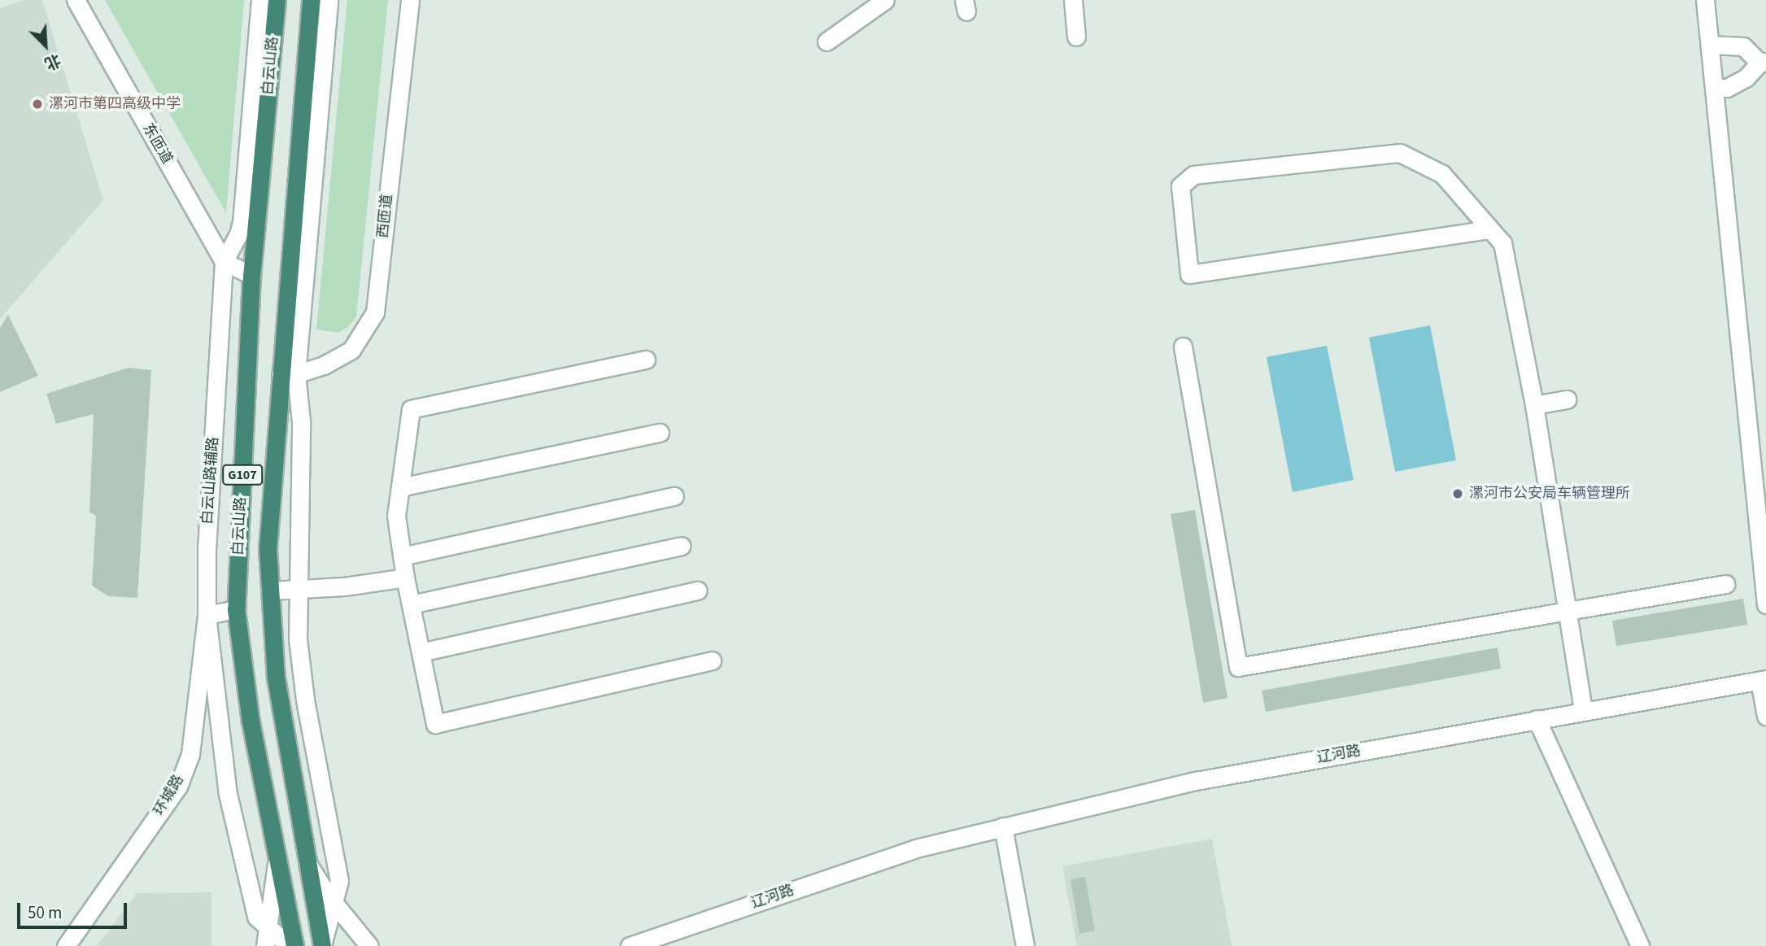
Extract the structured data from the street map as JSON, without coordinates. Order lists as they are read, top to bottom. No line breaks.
{"streets":{"highway":["白云山路","G107"],"street":["东匝道","西匝道","白云山路辅路","辽河路","环城路"]},"crossings":[["白云山路","西匝道"],["东匝道","白云山路辅路"],["白云山路辅路","环城路"]],"places":["漯河市第四高级中学","漯河市公安局车辆管理所"],"scale_bar":"50 m","north":"bottom right"}
